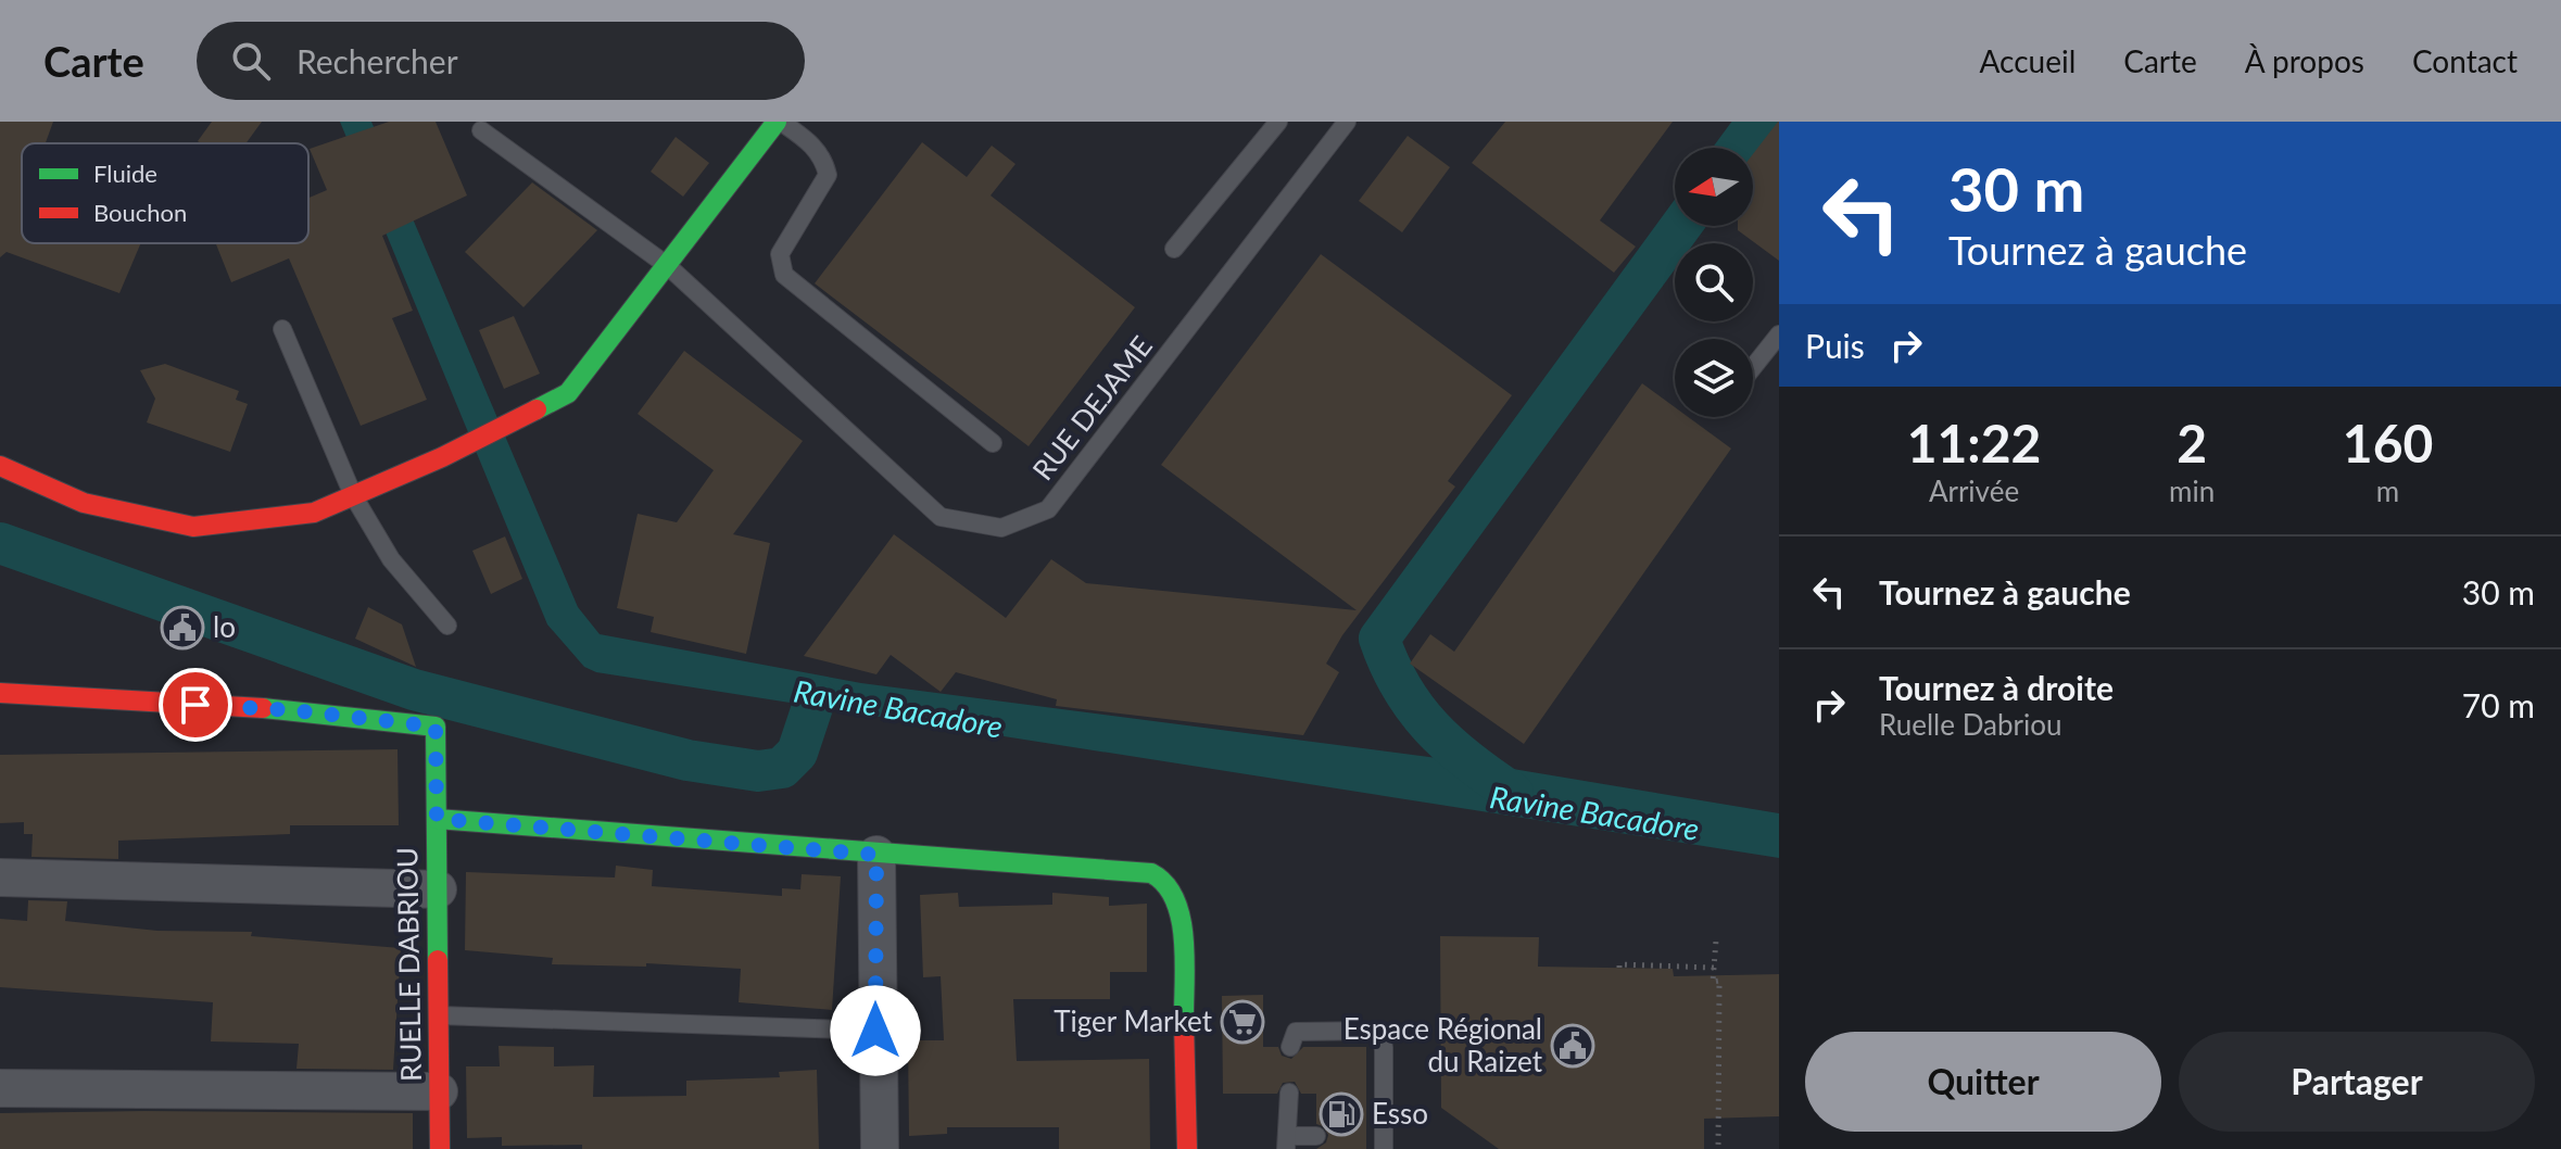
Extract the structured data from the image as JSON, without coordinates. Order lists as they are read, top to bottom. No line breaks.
{"streets":{"street":["RUELLE DABRIOU"],"lane":["RUE DEJAME"]},"water":["Ravine Bacadore"],"places":{"public building":["lo","Espace Régional du Raizet"],"supermarket":["Tiger Market"],"fuel station":["Esso"]},"legend":["Fluide","Bouchon"],"north":"left","page":{"header":"Carte","search":"Rechercher","nav":["Accueil","Carte","À propos","Contact"],"turn":["30 m","Tournez à gauche"],"then":"Puis","eta":["11:22","Arrivée","2","min","160","m"],"list":[{"name":"Tournez à gauche","value":"30 m"},{"name":"Tournez à droite","note":"Ruelle Dabriou","value":"70 m"}],"buttons":["Quitter","Partager"]}}
